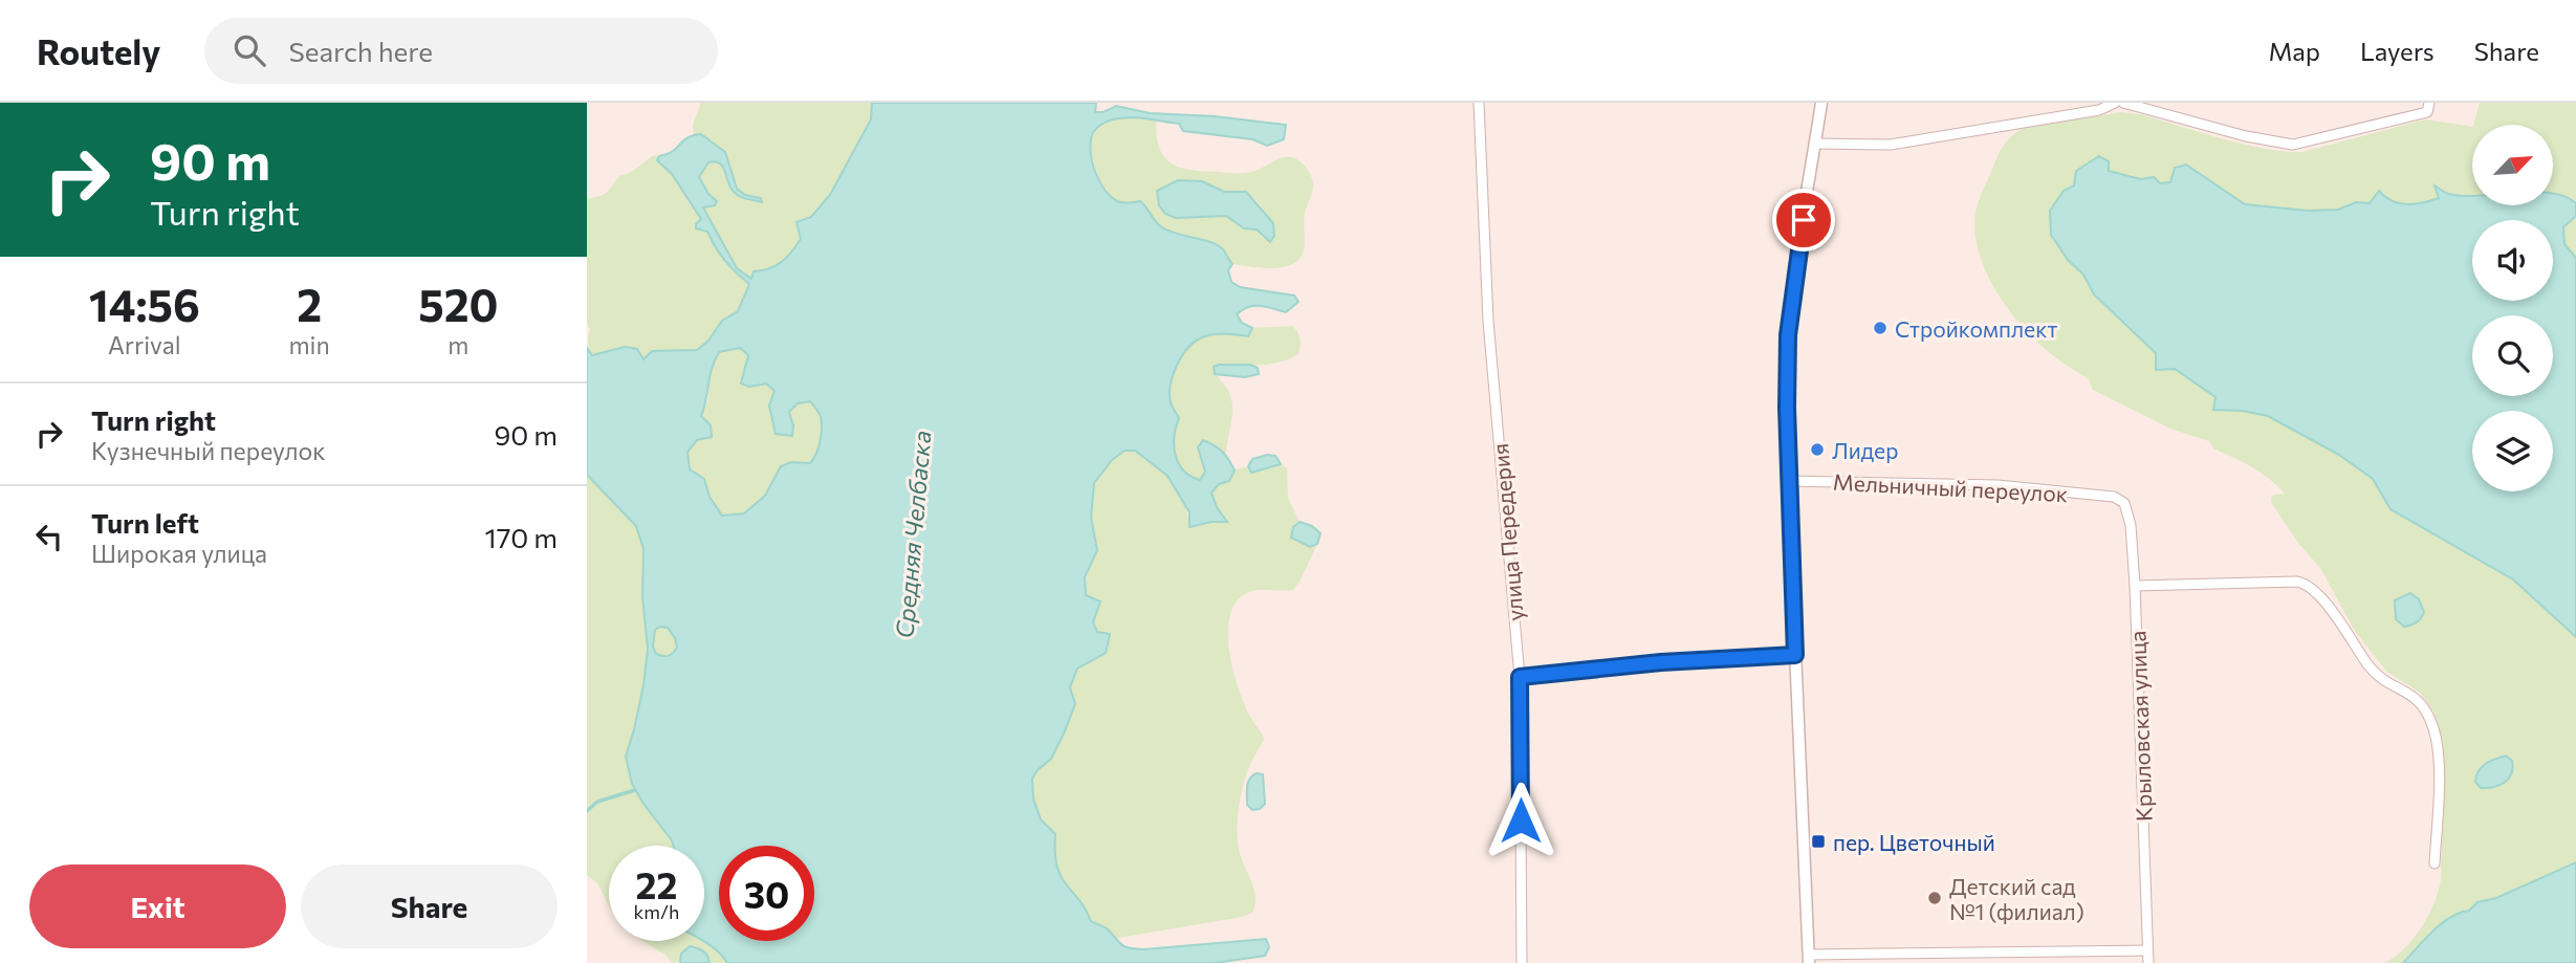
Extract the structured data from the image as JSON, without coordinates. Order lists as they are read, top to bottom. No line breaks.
{"streets":{"street":["Мельничный переулок","улица Передерия","Крыловская улица"]},"crossings":[["Мельничный переулок","Крыловская улица"]],"water":["Средняя Челбаска"],"places":{"other":["Стройкомплект","Лидер","Детский сад №1 (филиал)"],"transit":["пер. Цветочный"]},"north":"top right","page":{"header":"Routely","search":"Search here","nav":["Map","Layers","Share"],"turn":["90 m","Turn right"],"eta":["14:56","Arrival","2","min","520","m"],"list":[{"name":"Turn right","note":"Кузнечный переулок","value":"90 m"},{"name":"Turn left","note":"Широкая улица","value":"170 m"}],"speed":"22 km/h","limit":"30","buttons":["Exit","Share"]}}
